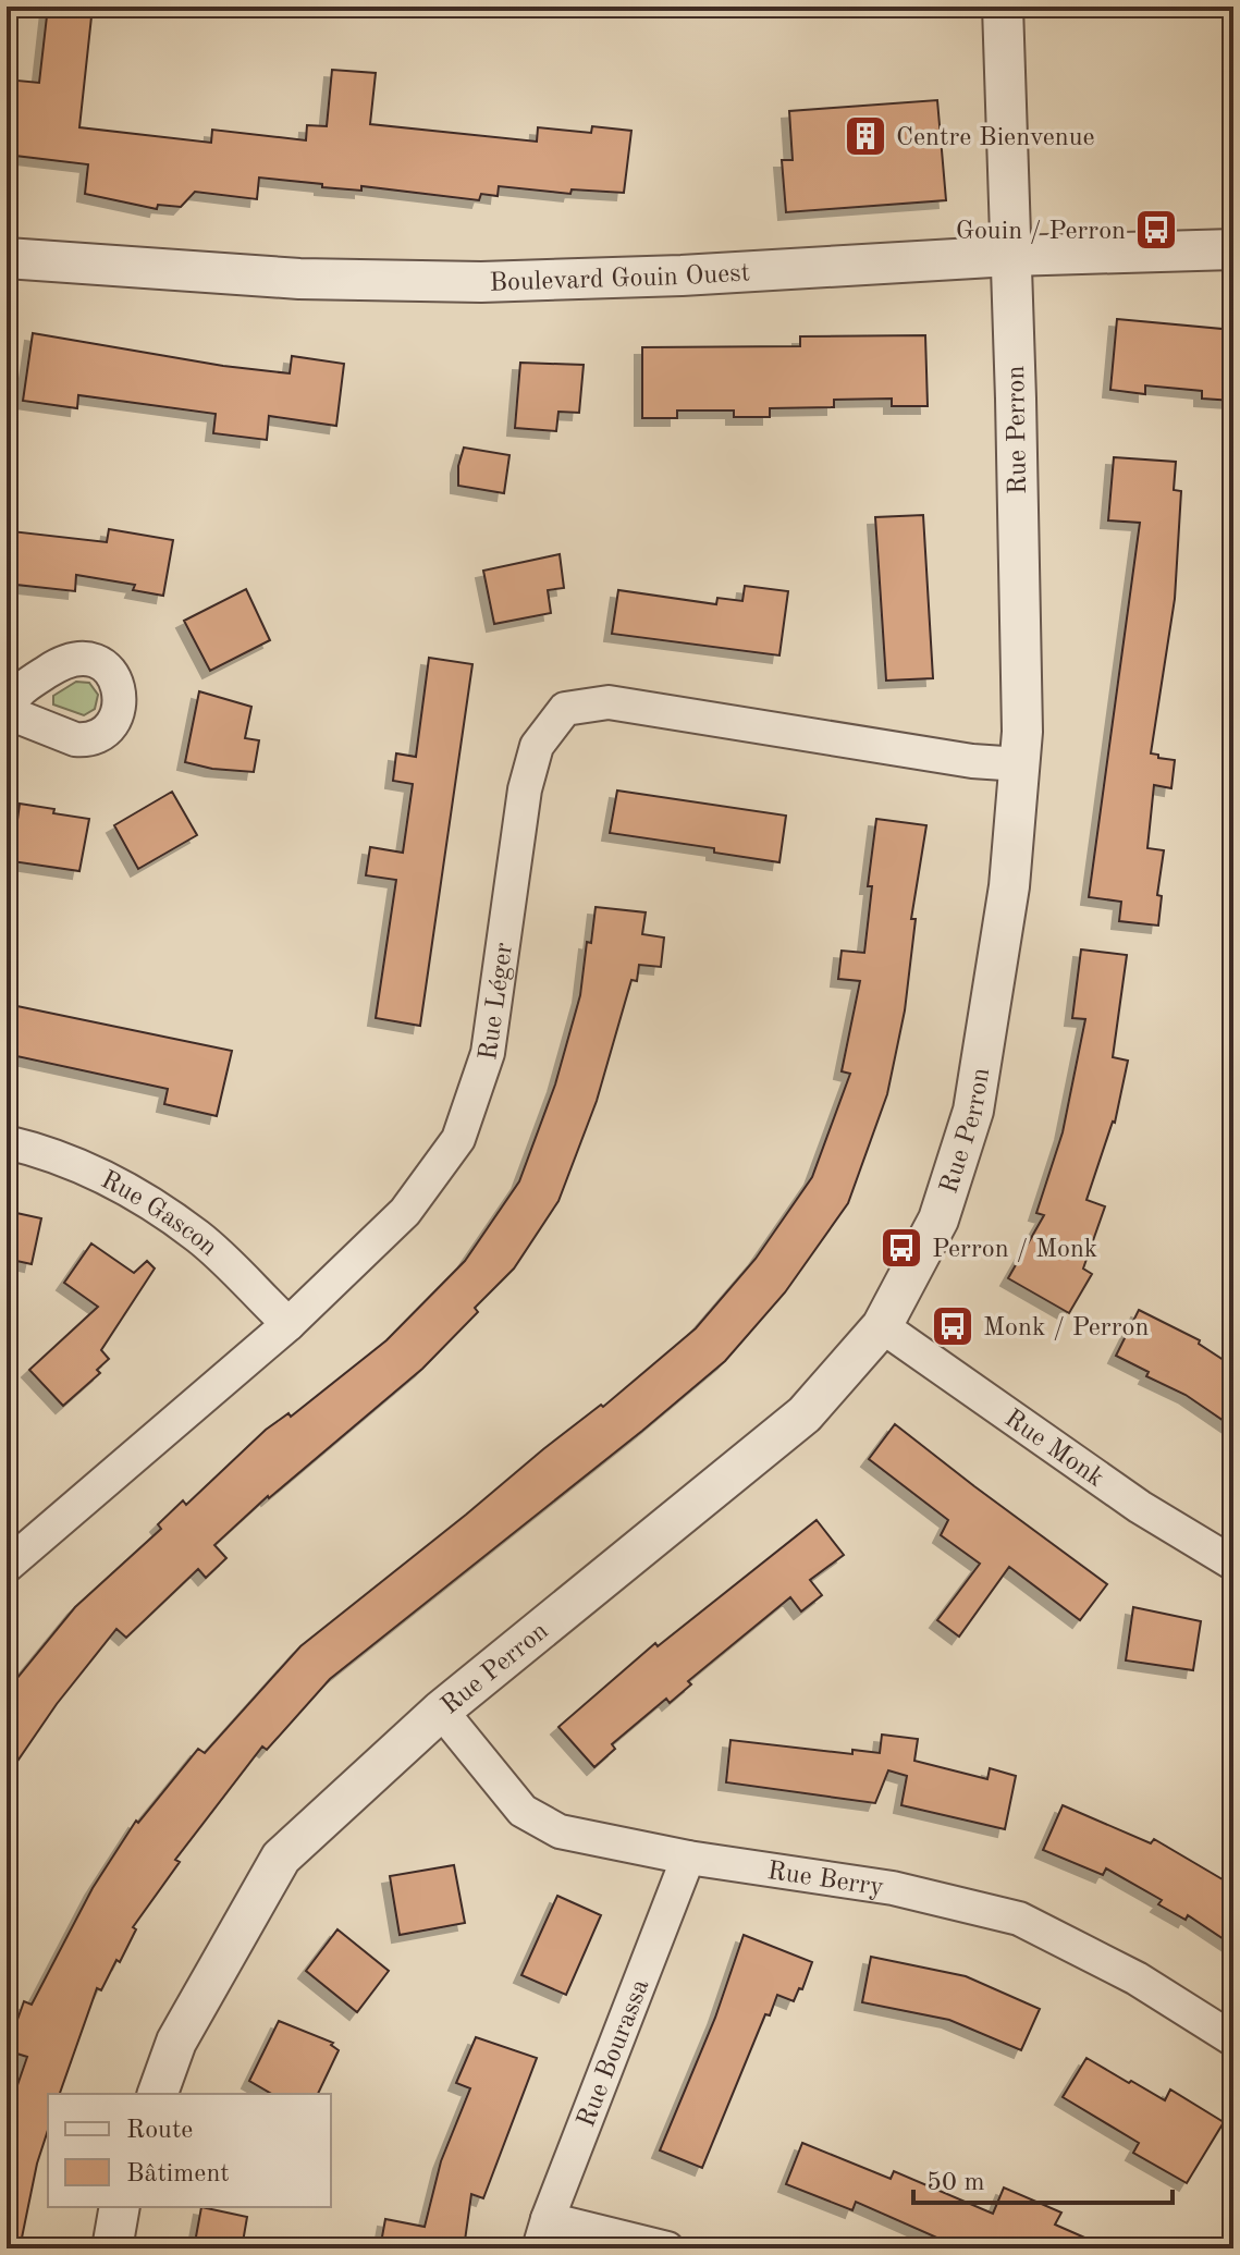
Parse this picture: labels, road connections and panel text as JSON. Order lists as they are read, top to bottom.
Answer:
{
  "streets": {
    "street": [
      "Boulevard Gouin Ouest",
      "Rue Perron",
      "Rue Léger",
      "Rue Gascon",
      "Rue Monk",
      "Rue Berry",
      "Rue Bourassa"
    ]
  },
  "crossings": [
    ["Boulevard Gouin Ouest", "Rue Perron"],
    ["Rue Perron", "Rue Léger"],
    ["Rue Perron", "Rue Monk"],
    ["Rue Perron", "Rue Berry"],
    ["Rue Léger", "Rue Gascon"],
    ["Rue Berry", "Rue Bourassa"]
  ],
  "places": {
    "building": ["Centre Bienvenue"],
    "bus stop": ["Gouin / Perron", "Perron / Monk", "Monk / Perron"]
  },
  "legend": ["Route", "Bâtiment"],
  "scale_bar": "50 m"
}
